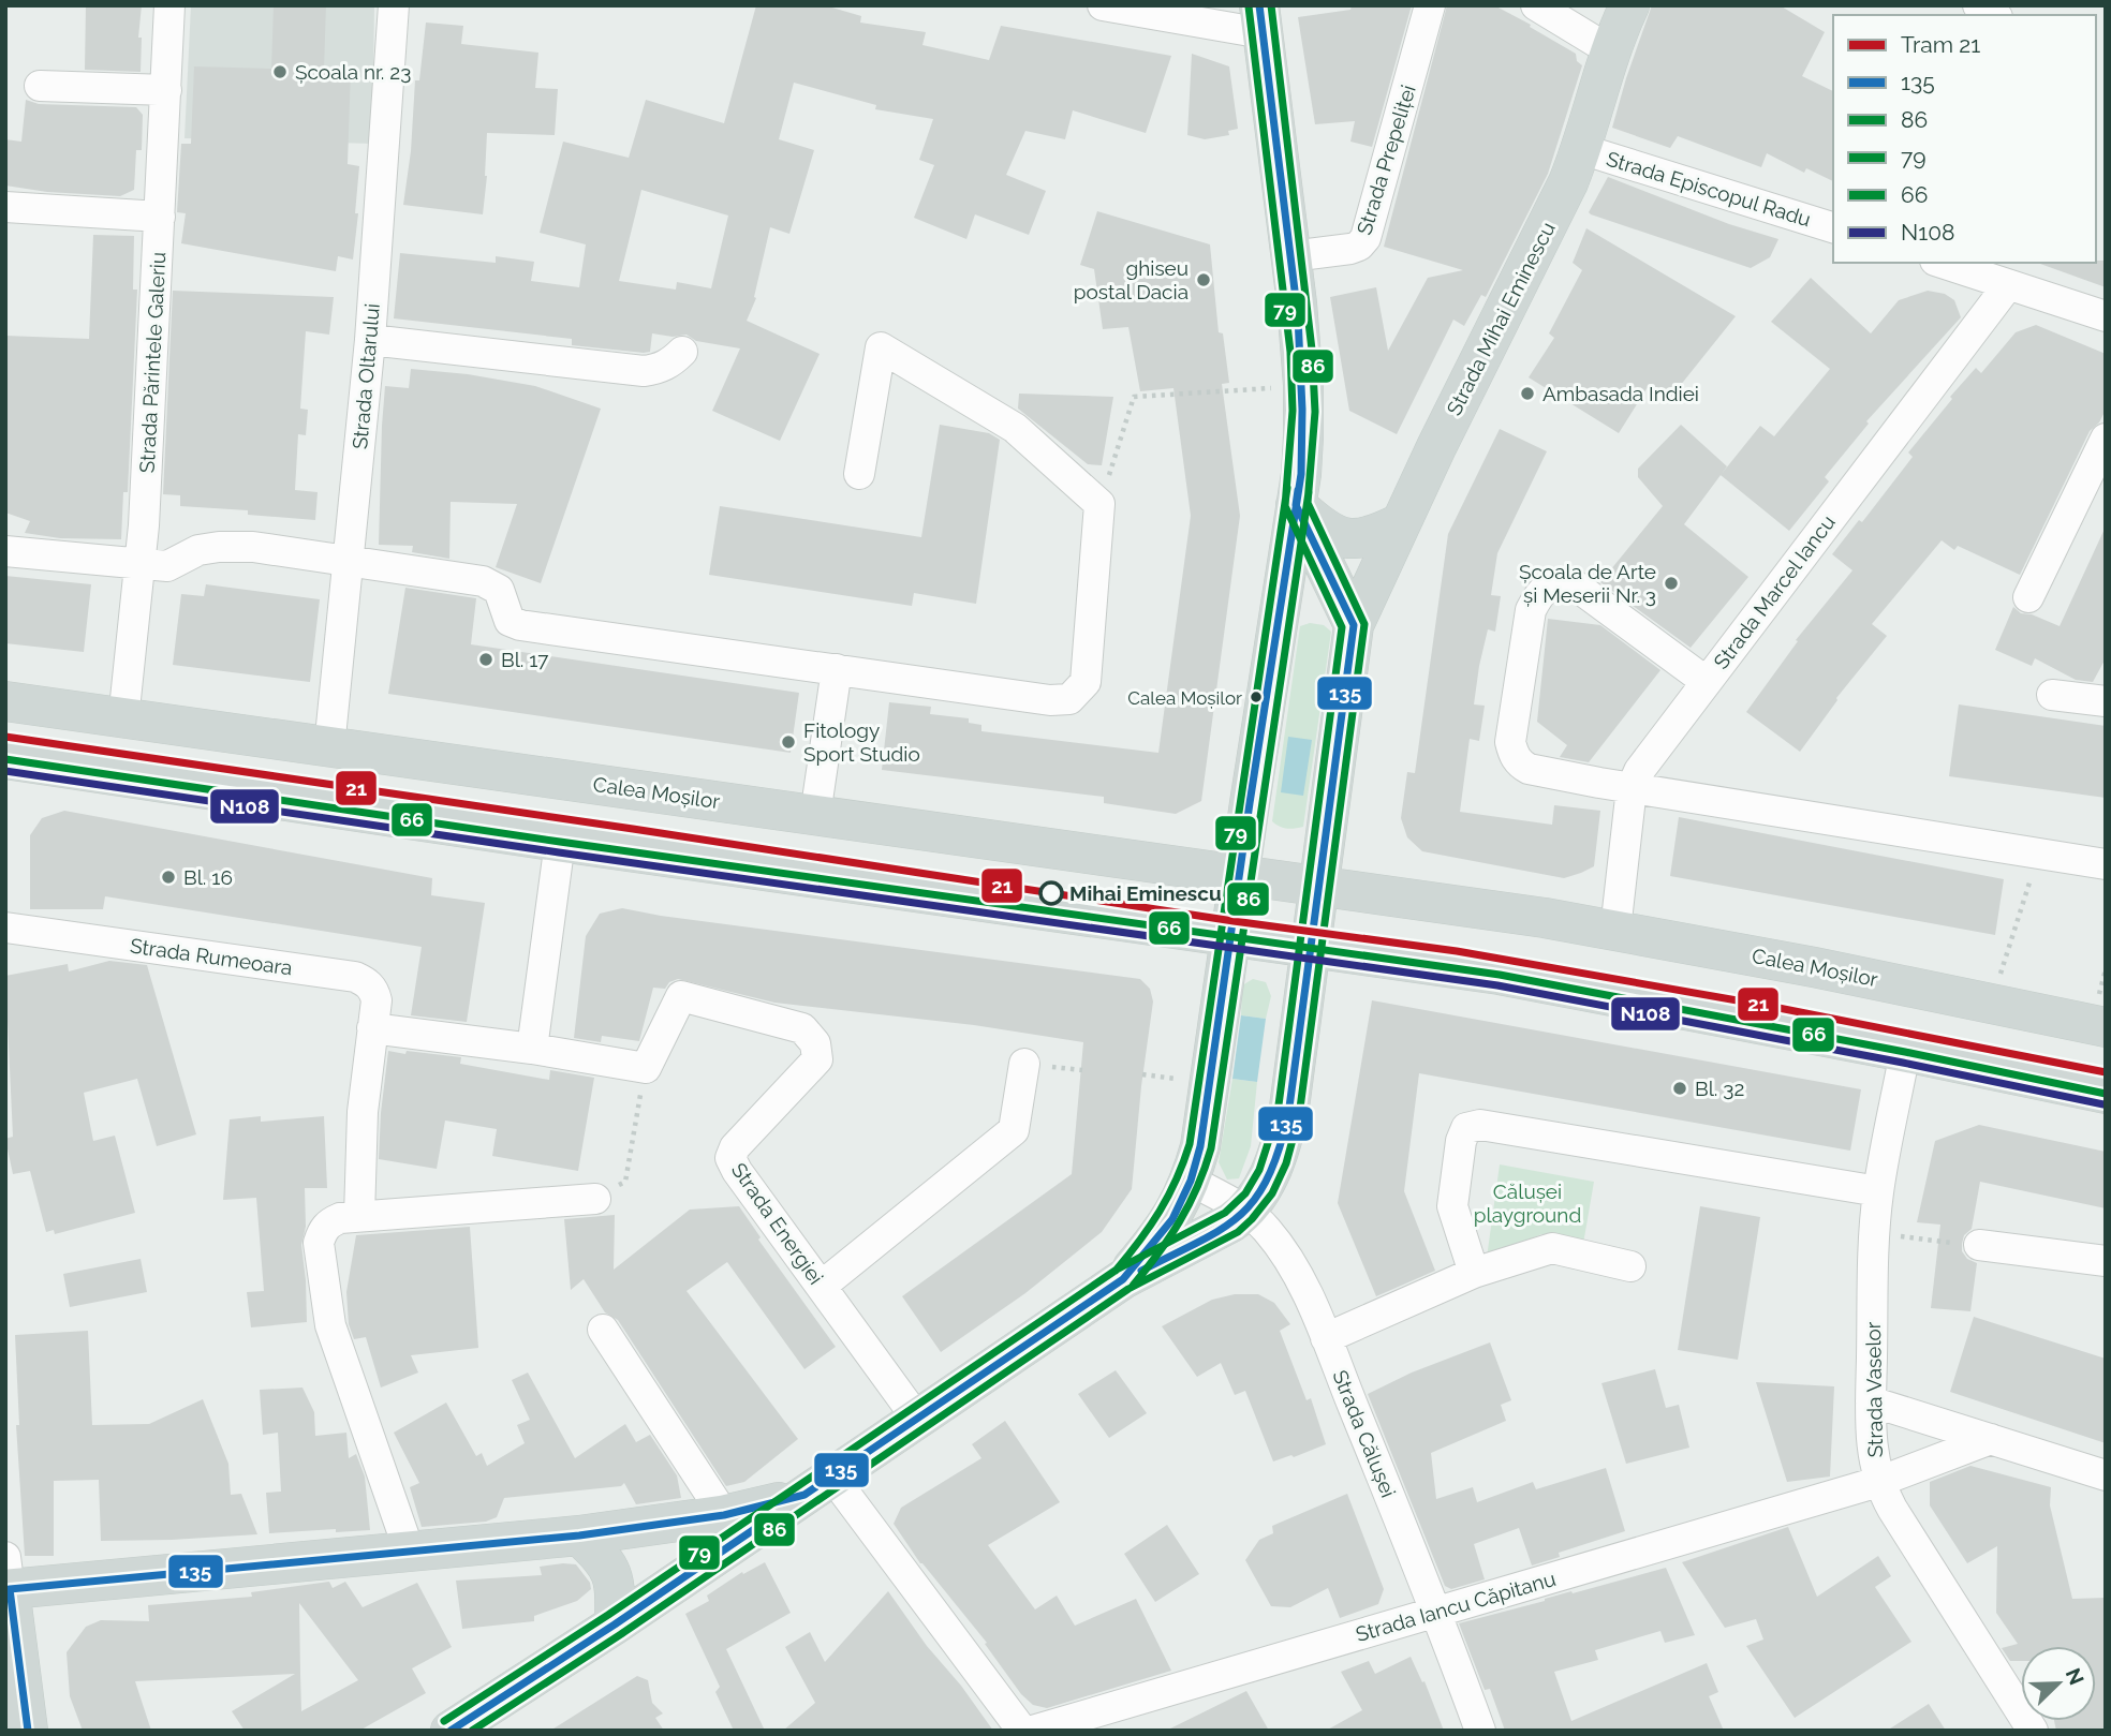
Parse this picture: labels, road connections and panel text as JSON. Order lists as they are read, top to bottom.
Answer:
{
  "streets": {
    "main road": ["Strada Mihai Eminescu", "Calea Moșilor"],
    "street": [
      "Strada Prepeliței",
      "Strada Episcopul Radu",
      "Strada Părintele Galeriu",
      "Strada Oltarului",
      "Strada Marcel Iancu",
      "Strada Rumeoara",
      "Strada Energiei",
      "Strada Vaselor",
      "Strada Călușei",
      "Strada Iancu Căpitanu"
    ]
  },
  "crossings": [
    ["Strada Episcopul Radu", "Strada Mihai Eminescu"],
    ["Strada Mihai Eminescu", "Calea Moșilor"],
    ["Strada Mihai Eminescu", "Strada Călușei"],
    ["Strada Părintele Galeriu", "Calea Moșilor"],
    ["Strada Oltarului", "Calea Moșilor"],
    ["Strada Marcel Iancu", "Calea Moșilor"],
    ["Calea Moșilor", "Strada Vaselor"],
    ["Strada Vaselor", "Strada Iancu Căpitanu"],
    ["Strada Călușei", "Strada Iancu Căpitanu"]
  ],
  "parks": ["Călușei playground"],
  "places": [
    "Școala nr. 23",
    "ghiseu postal Dacia",
    "Ambasada Indiei",
    "Școala de Arte și Meserii Nr. 3",
    "Bl. 17",
    "Calea Moșilor",
    "Fitology Sport Studio",
    "Bl. 16",
    "Mihai Eminescu",
    "Bl. 32"
  ],
  "lines": [
    "transit line 135",
    "transit line 86",
    "transit line 79",
    "tram line 21",
    "transit line 66",
    "transit line N108"
  ],
  "legend": [
    "Tram 21",
    "135",
    "86",
    "79",
    "66",
    "N108"
  ],
  "north": "top right"
}
